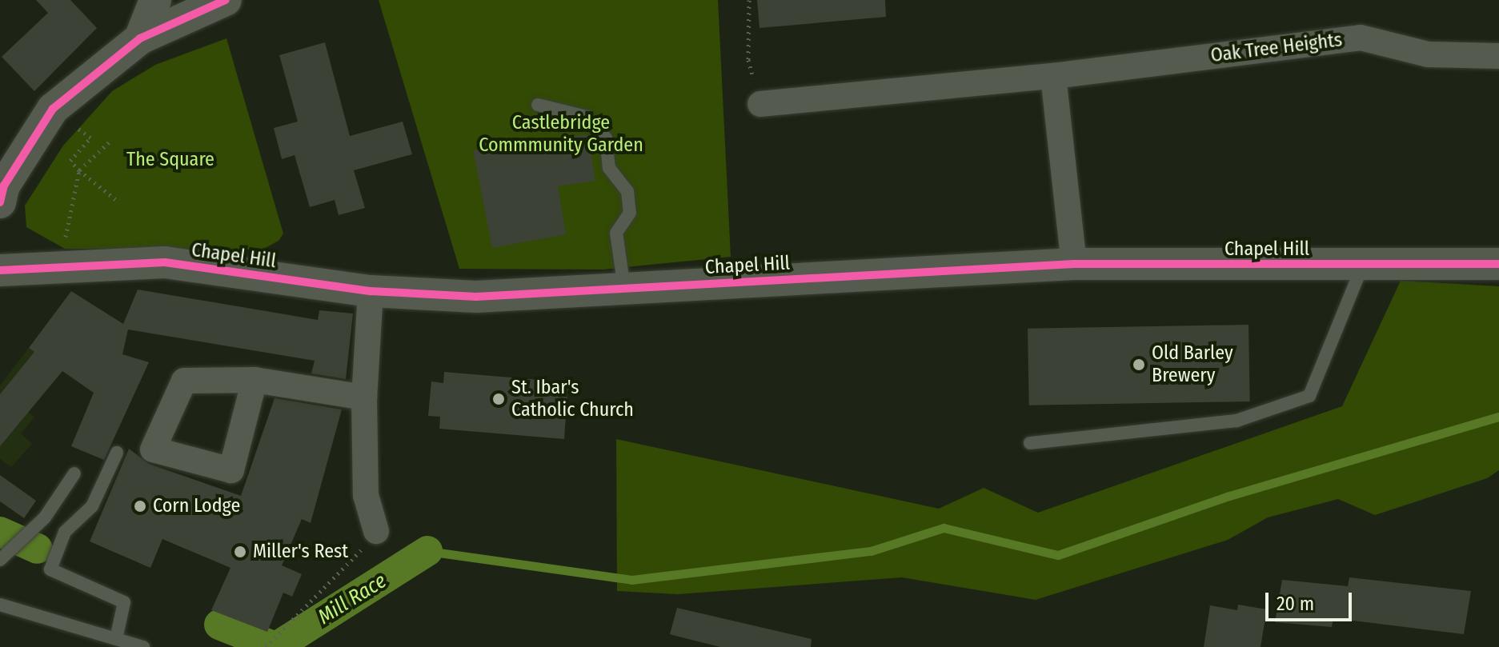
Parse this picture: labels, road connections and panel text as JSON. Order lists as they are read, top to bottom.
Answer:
{
  "streets": {
    "street": ["Oak Tree Heights", "Chapel Hill"]
  },
  "water": ["Mill Race"],
  "parks": ["Castlebridge Commmunity Garden", "The Square"],
  "places": [
    "Old Barley Brewery",
    "St. Ibar's Catholic Church",
    "Corn Lodge",
    "Miller's Rest"
  ],
  "scale_bar": "20 m"
}
